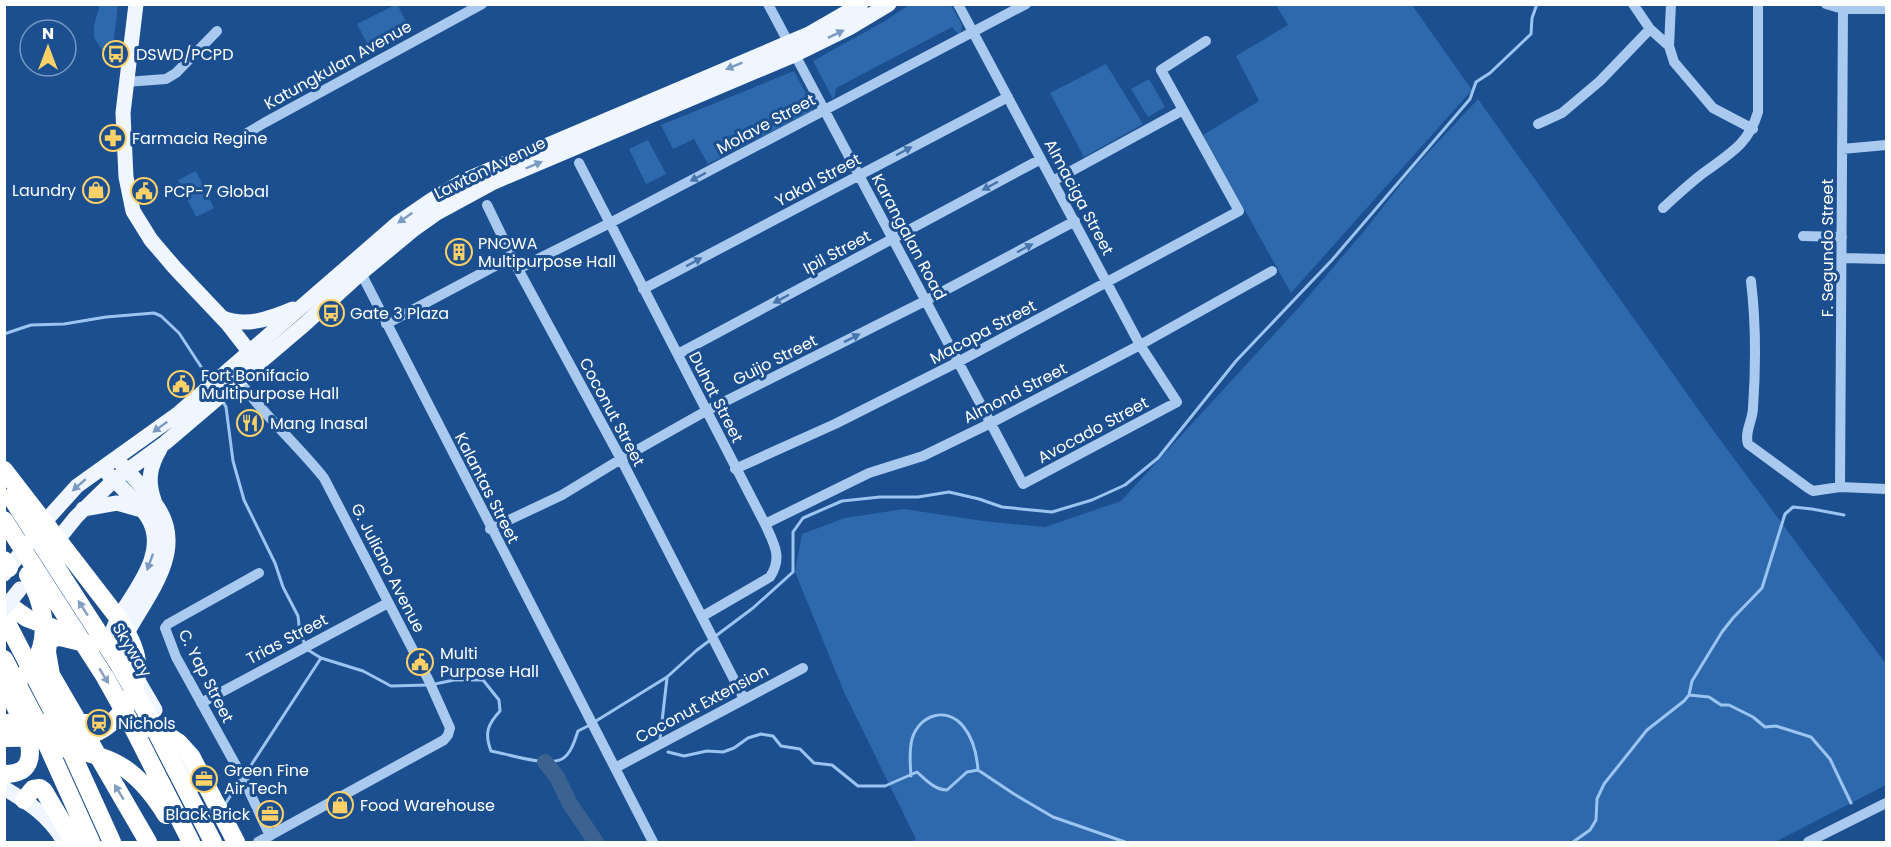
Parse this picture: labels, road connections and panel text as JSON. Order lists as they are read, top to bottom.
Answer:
{
  "streets": {
    "highway": ["Skyway"],
    "main road": ["Lawton Avenue"],
    "street": [
      "Katungkulan Avenue",
      "Molave Street",
      "Yakal Street",
      "Almaciga Street",
      "Karangalan Road",
      "F. Segundo Street",
      "Ipil Street",
      "Macopa Street",
      "Guijo Street",
      "Almond Street",
      "Duhat Street",
      "Coconut Street",
      "Avocado Street",
      "Kalantas Street",
      "G. Juliano Avenue",
      "Trias Street",
      "C. Yap Street",
      "Coconut Extension"
    ]
  },
  "crossings": [
    ["Molave Street", "Almaciga Street"],
    ["Molave Street", "Karangalan Road"],
    ["Molave Street", "Duhat Street"],
    ["Molave Street", "Coconut Street"],
    ["Lawton Avenue", "Karangalan Road"],
    ["Lawton Avenue", "Kalantas Street"],
    ["Lawton Avenue", "G. Juliano Avenue"],
    ["Yakal Street", "Almaciga Street"],
    ["Yakal Street", "Karangalan Road"],
    ["Yakal Street", "Duhat Street"],
    ["Almaciga Street", "Ipil Street"],
    ["Almaciga Street", "Macopa Street"],
    ["Almaciga Street", "Guijo Street"],
    ["Almaciga Street", "Almond Street"],
    ["Almaciga Street", "Avocado Street"],
    ["Karangalan Road", "Ipil Street"],
    ["Karangalan Road", "Macopa Street"],
    ["Karangalan Road", "Guijo Street"],
    ["Karangalan Road", "Almond Street"],
    ["Karangalan Road", "Avocado Street"],
    ["Ipil Street", "Duhat Street"],
    ["Macopa Street", "Duhat Street"],
    ["Guijo Street", "Duhat Street"],
    ["Guijo Street", "Coconut Street"],
    ["Guijo Street", "Kalantas Street"],
    ["Almond Street", "Duhat Street"],
    ["Duhat Street", "Coconut Street"],
    ["Coconut Street", "Coconut Extension"],
    ["Kalantas Street", "Coconut Extension"],
    ["G. Juliano Avenue", "Trias Street"],
    ["G. Juliano Avenue", "C. Yap Street"],
    ["Trias Street", "C. Yap Street"]
  ],
  "one_way": [
    "Molave Street",
    "Yakal Street",
    "Ipil Street",
    "Guijo Street"
  ],
  "places": {
    "bus stop": ["DSWD/PCPD", "Gate 3 Plaza"],
    "pharmacy": ["Farmacia Regine"],
    "shop": ["Laundry", "Food Warehouse"],
    "public building": ["PCP-7 Global", "Fort Bonifacio Multipurpose Hall", "Multi Purpose Hall"],
    "building": ["PNOWA Multipurpose Hall"],
    "restaurant": ["Mang Inasal"],
    "station": ["Nichols"],
    "office": ["Green Fine Air Tech", "Black Brick"]
  },
  "north": "top"
}
